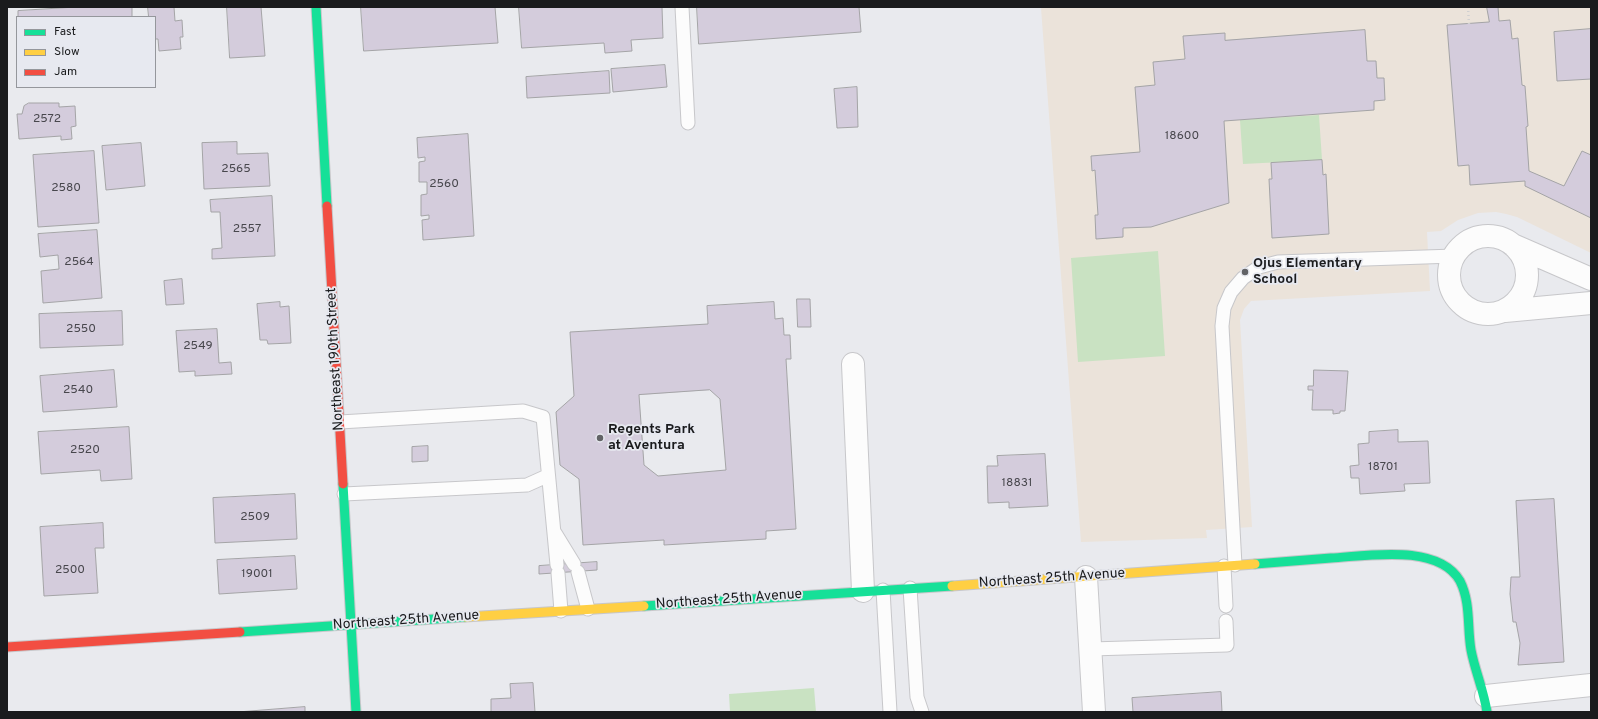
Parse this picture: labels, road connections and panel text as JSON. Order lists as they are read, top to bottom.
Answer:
{
  "streets": {
    "street": ["Northeast 190th Street", "Northeast 25th Avenue"]
  },
  "crossings": [
    ["Northeast 190th Street", "Northeast 25th Avenue"]
  ],
  "places": ["Ojus Elementary School", "Regents Park at Aventura"],
  "house_numbers": [
    "2572",
    "18600",
    "2565",
    "2560",
    "2580",
    "2557",
    "2564",
    "2550",
    "2549",
    "2540",
    "2520",
    "18701",
    "18831",
    "2509",
    "2500",
    "19001"
  ],
  "legend": ["Fast", "Slow", "Jam"]
}
